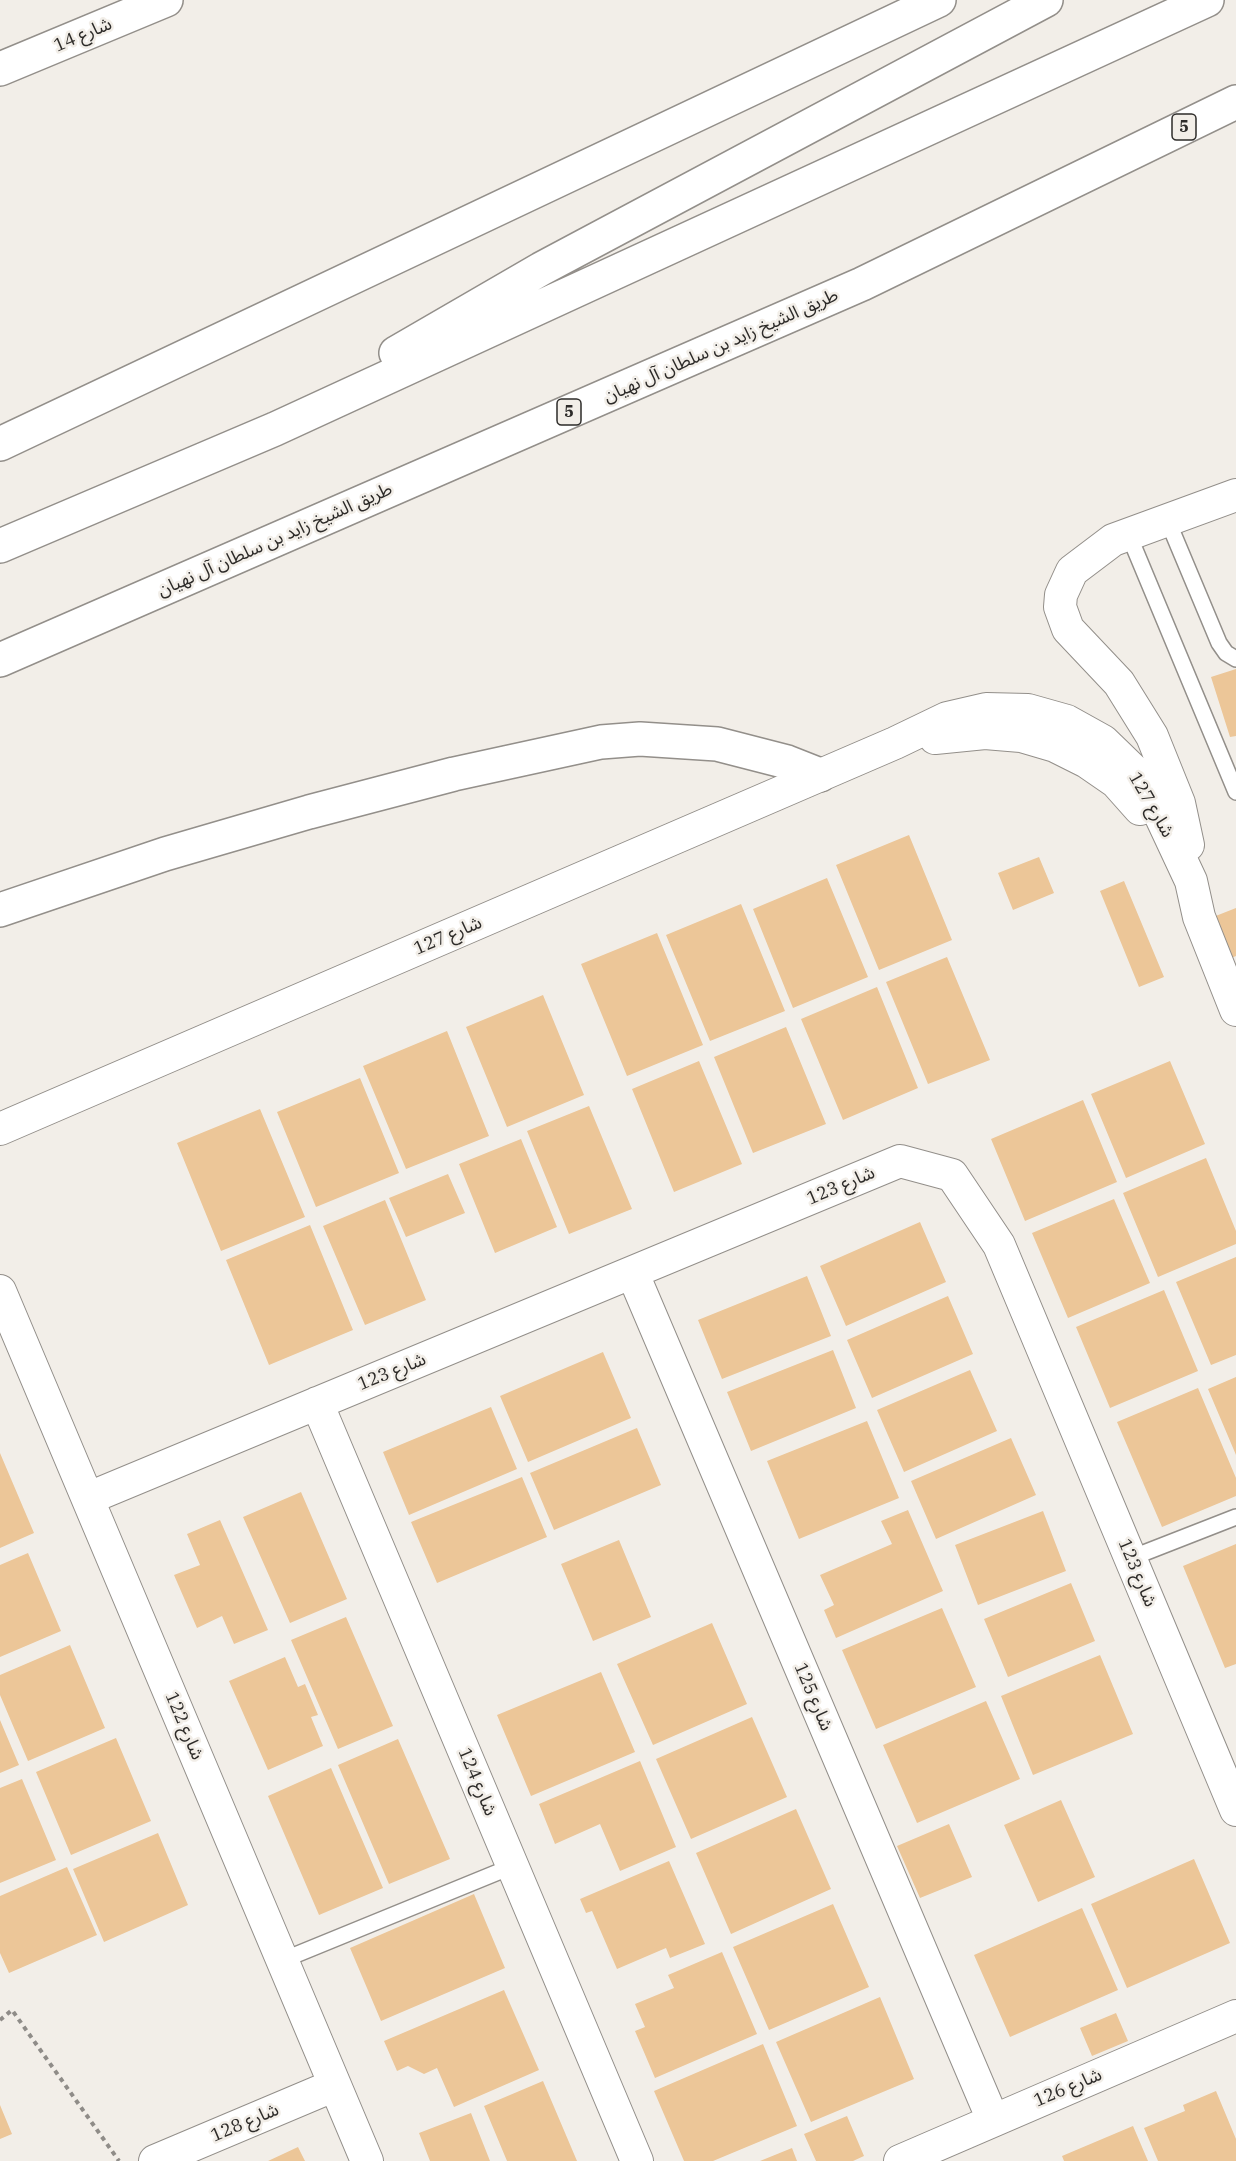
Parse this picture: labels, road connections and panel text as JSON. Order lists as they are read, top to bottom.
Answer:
{
  "streets": {
    "main road": ["شارع 14", "5", "طريق الشيخ زايد بن سلطان آل نهيان"],
    "street": [
      "شارع 127",
      "شارع 123",
      "شارع 125",
      "شارع 122",
      "شارع 124",
      "شارع 126",
      "شارع 128"
    ]
  },
  "crossings": [
    ["شارع 123", "شارع 125"],
    ["شارع 123", "شارع 122"],
    ["شارع 123", "شارع 124"],
    ["شارع 125", "شارع 126"],
    ["شارع 122", "شارع 128"]
  ]
}
